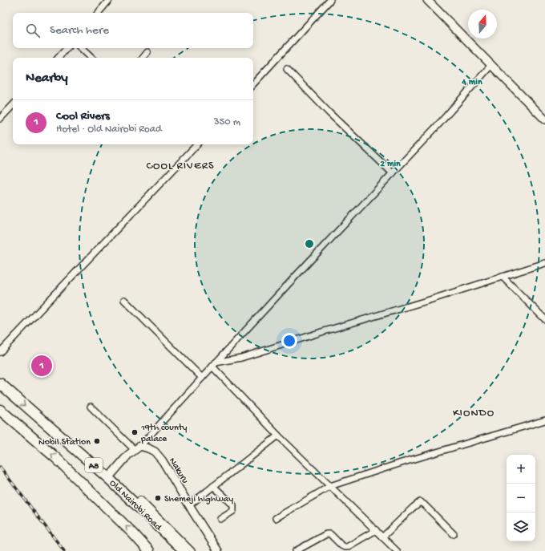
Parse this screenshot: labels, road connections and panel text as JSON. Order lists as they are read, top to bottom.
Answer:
{
  "streets": {
    "highway": ["A8", "Old Nairobi Road"],
    "main road": ["Nakuru"]
  },
  "districts": ["COOL RIVERS", "KIONDO"],
  "places": ["19th county palace", "Nobil Station", "Shemeji highway"],
  "north": "top",
  "page": {
    "search": "Search here",
    "heading": "Nearby",
    "list": [
      {
        "mark": "1",
        "name": "Cool Rivers",
        "note": "Hotel · Old Nairobi Road",
        "value": "350 m"
      }
    ],
    "pins": "1",
    "map_buttons": ["+", "−"]
  },
  "rings": ["4 min", "2 min"]
}
